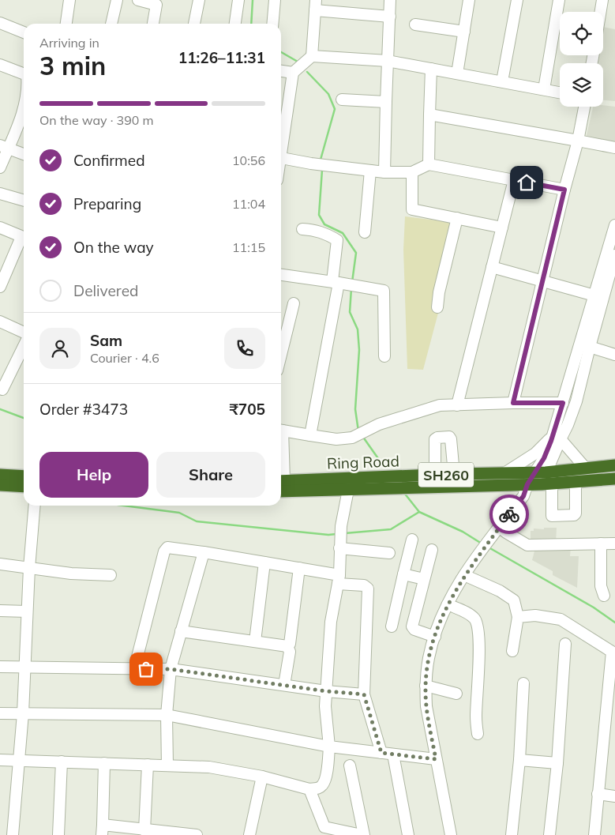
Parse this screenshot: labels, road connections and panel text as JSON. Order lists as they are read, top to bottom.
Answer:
{
  "streets": {
    "highway": ["Ring Road", "SH260"]
  },
  "page": {
    "heading": ["3 min", "Arriving in", "11:26–11:31"],
    "panel": [
      "Sam",
      "Courier · 4.6",
      "Order #3473",
      "₹705"
    ],
    "bar": "On the way · 390 m",
    "list": [
      ["Confirmed", "10:56"],
      ["Preparing", "11:04"],
      ["On the way", "11:15"],
      "Delivered"
    ],
    "buttons": ["Help", "Share"]
  }
}
